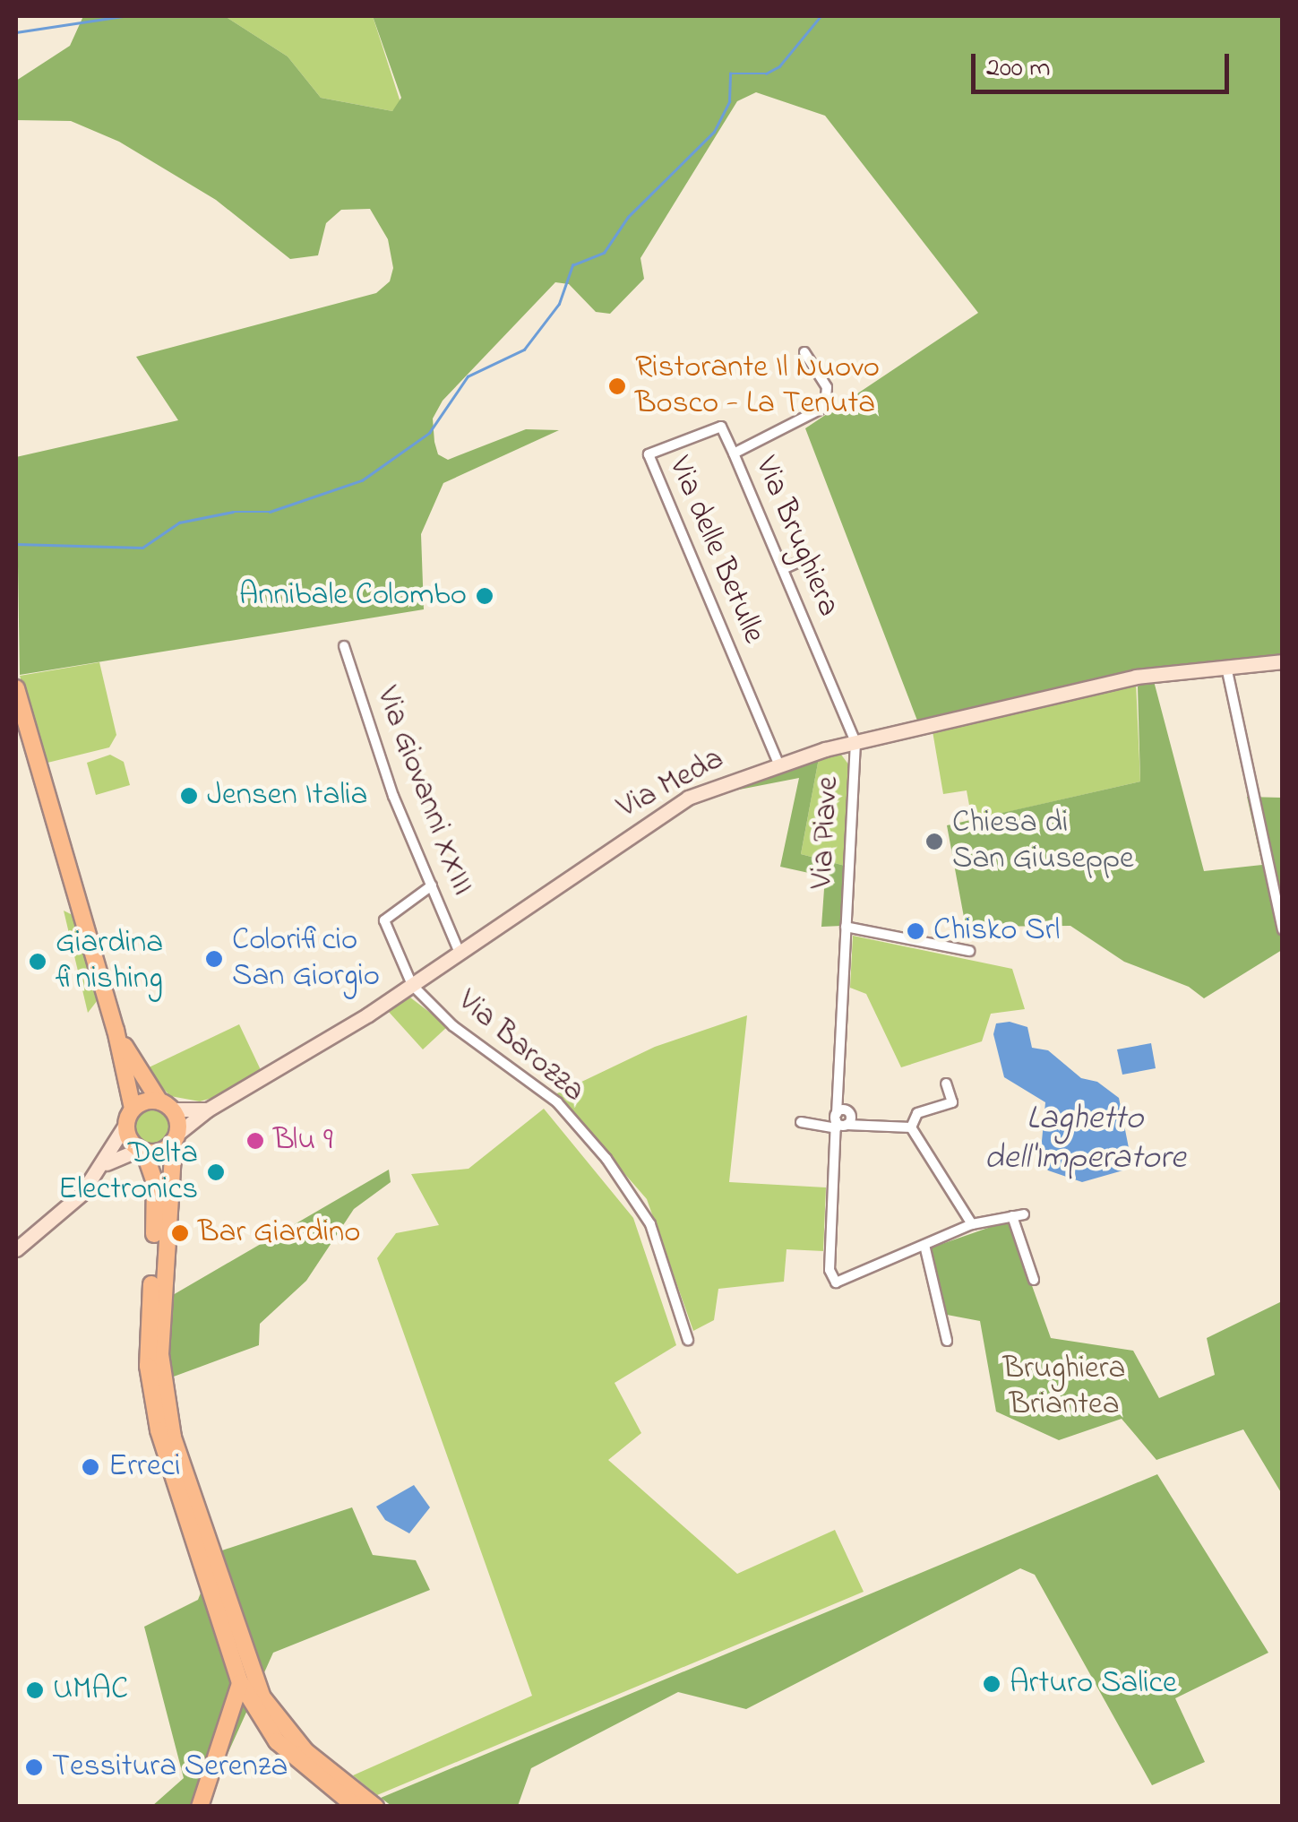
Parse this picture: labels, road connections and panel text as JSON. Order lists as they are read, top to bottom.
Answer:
{
  "streets": {
    "street": [
      "Via Brughiera",
      "Via delle Betulle",
      "Via Meda",
      "Via Giovanni XXIII",
      "Via Piave",
      "Via Barozza"
    ]
  },
  "crossings": [
    ["Via Brughiera", "Via delle Betulle"],
    ["Via Brughiera", "Via Meda"],
    ["Via Brughiera", "Via Piave"],
    ["Via delle Betulle", "Via Meda"],
    ["Via Meda", "Via Giovanni XXIII"],
    ["Via Meda", "Via Piave"],
    ["Via Meda", "Via Barozza"]
  ],
  "water": ["Laghetto dell'Imperatore"],
  "parks": ["Brughiera Briantea"],
  "places": [
    "Ristorante Il Nuovo Bosco - La Tenuta",
    "Annibale Colombo",
    "Jensen Italia",
    "Chiesa di San Giuseppe",
    "Chisko Srl",
    "Colorificio San Giorgio",
    "Giardina finishing",
    "Blu 9",
    "Delta Electronics",
    "Bar Giardino",
    "Erreci",
    "Arturo Salice",
    "UMAC",
    "Tessitura Serenza"
  ],
  "scale_bar": "200 m"
}
